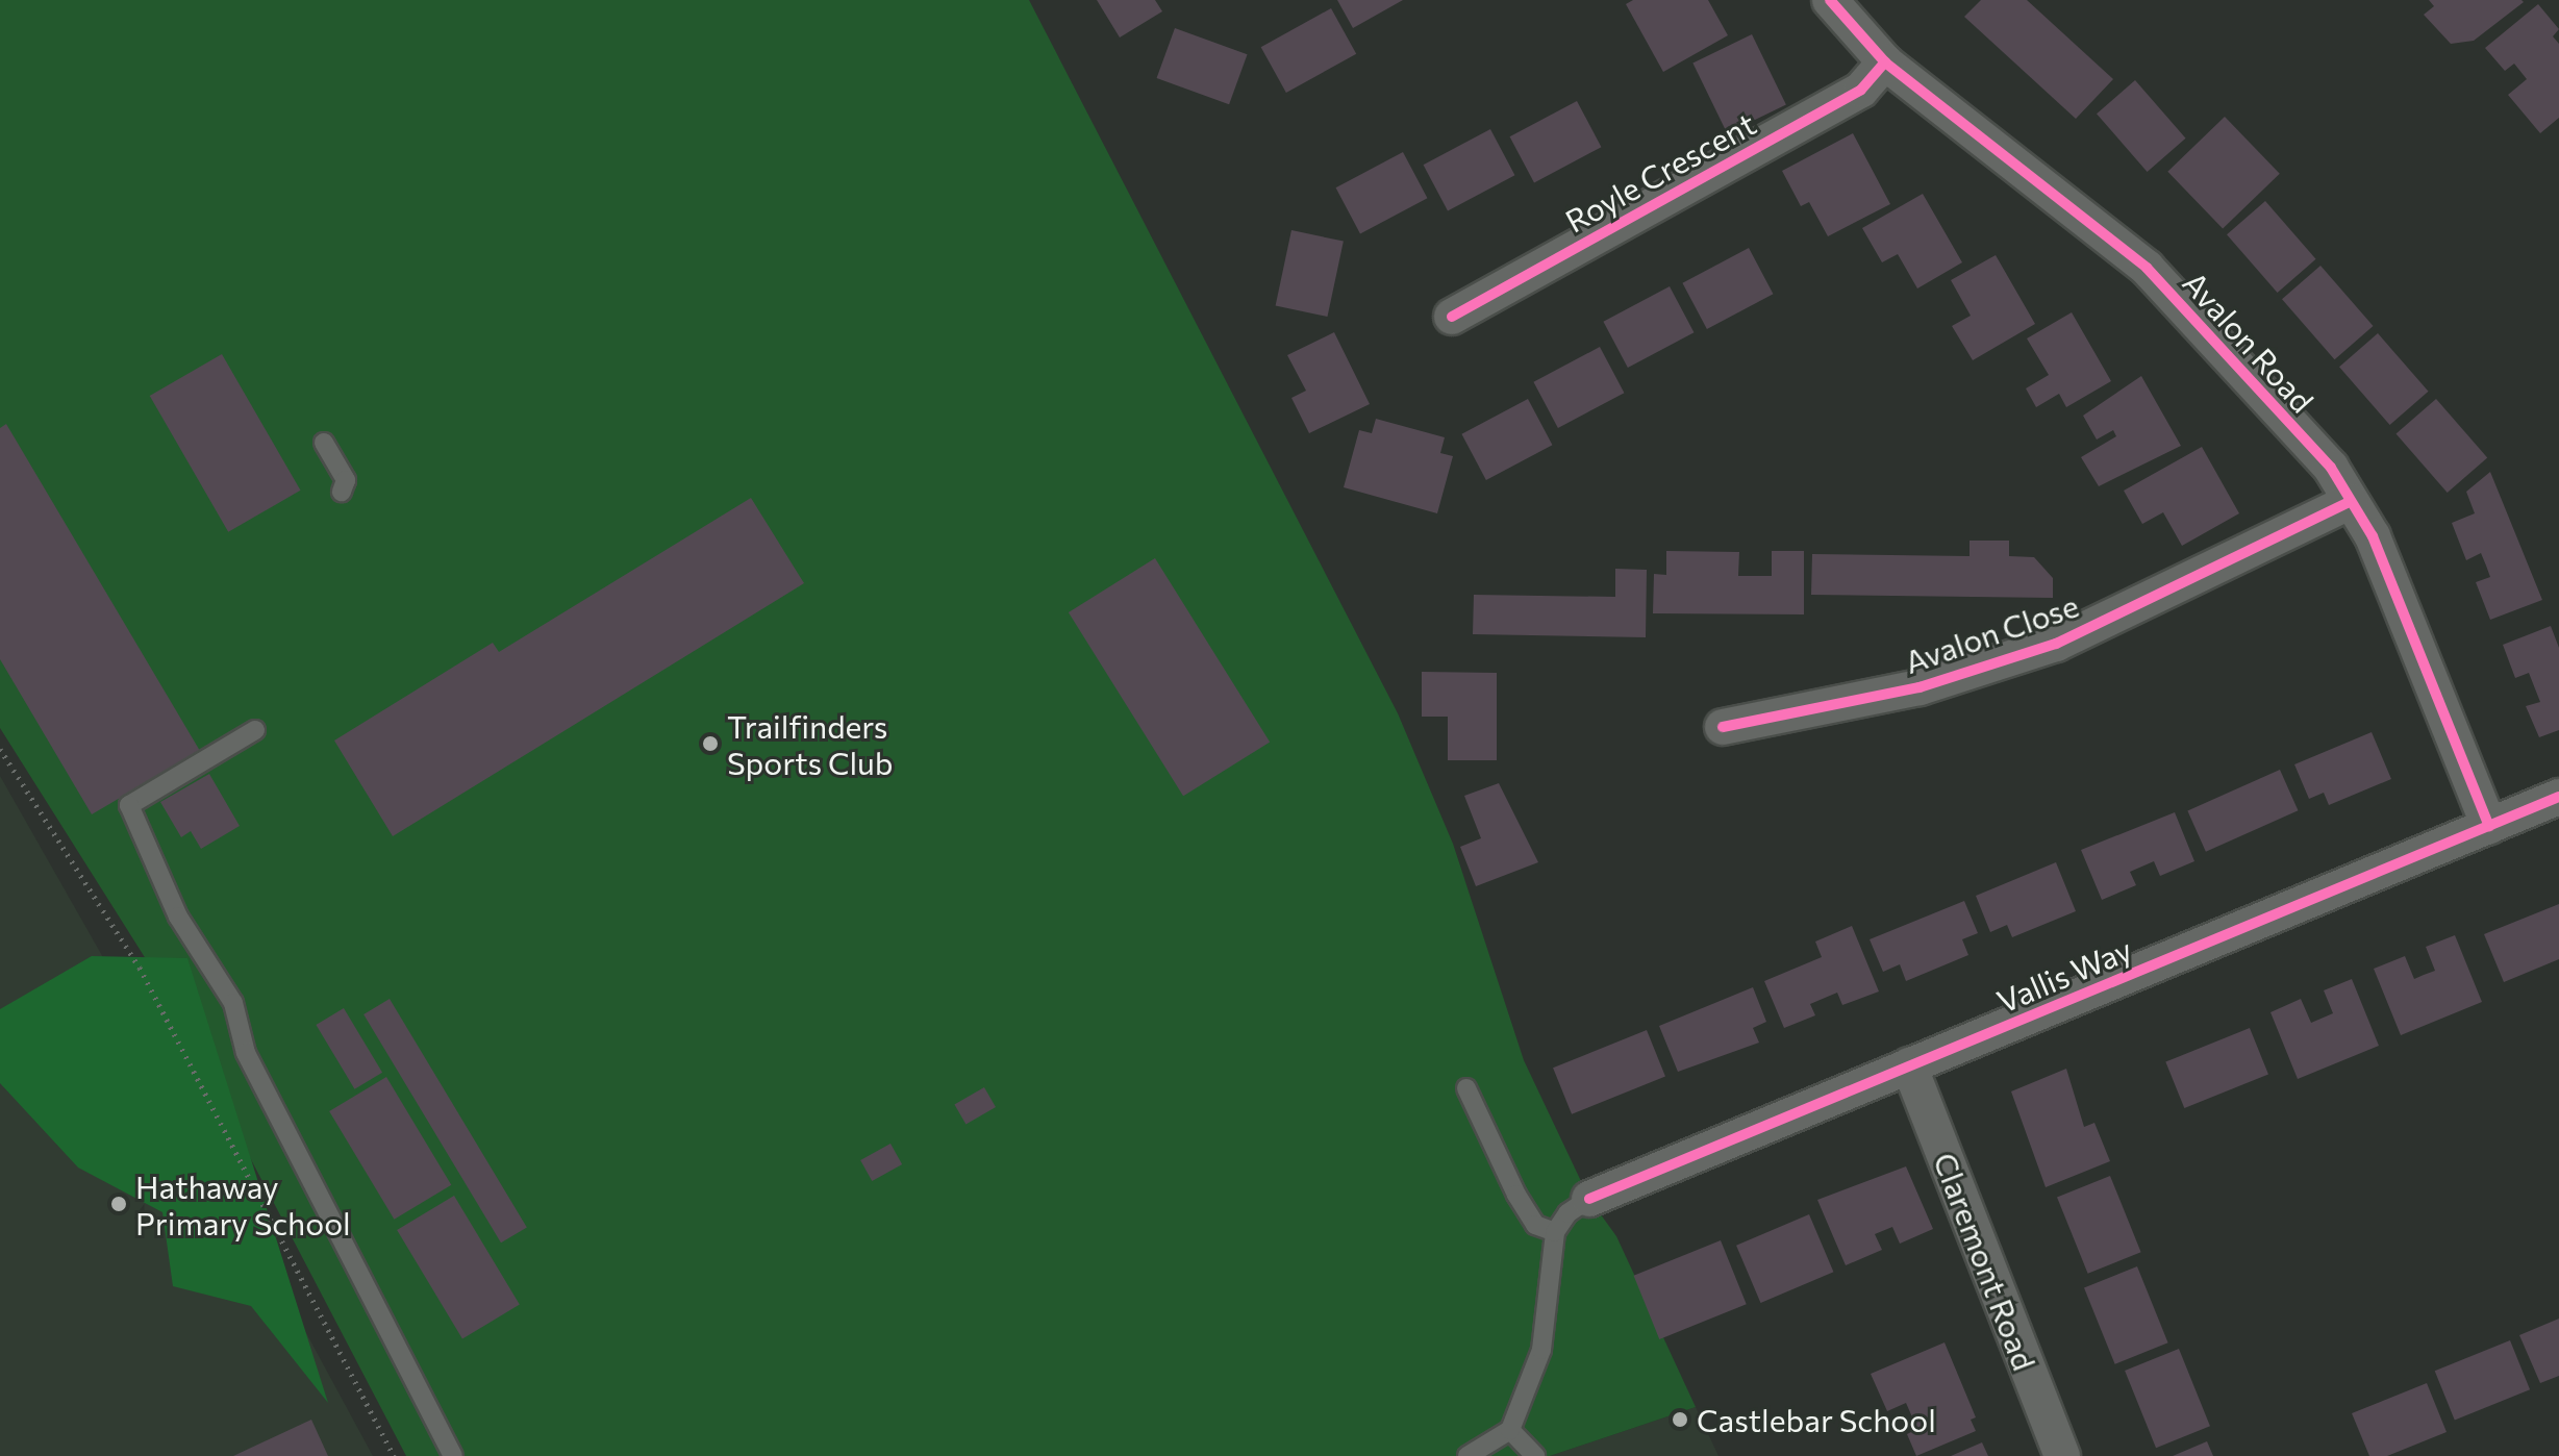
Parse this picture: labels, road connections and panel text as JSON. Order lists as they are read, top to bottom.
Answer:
{
  "streets": {
    "street": [
      "Royle Crescent",
      "Avalon Road",
      "Avalon Close",
      "Vallis Way",
      "Claremont Road"
    ]
  },
  "crossings": [
    ["Royle Crescent", "Avalon Road"],
    ["Avalon Road", "Avalon Close"],
    ["Avalon Road", "Vallis Way"],
    ["Vallis Way", "Claremont Road"]
  ],
  "places": ["Trailfinders Sports Club", "Hathaway Primary School", "Castlebar School"]
}
